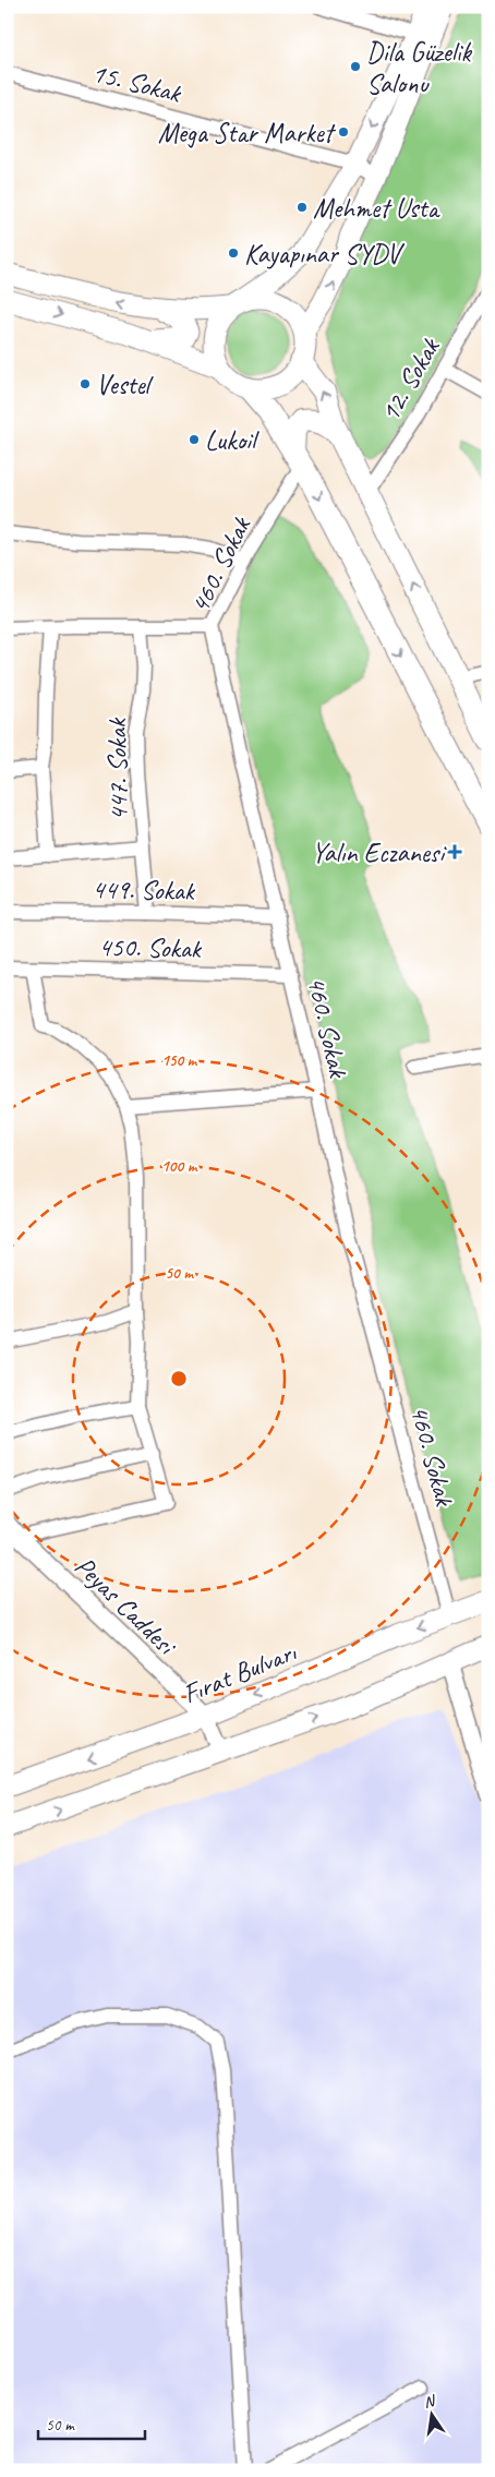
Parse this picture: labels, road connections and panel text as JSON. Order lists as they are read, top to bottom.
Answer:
{
  "streets": {
    "main road": ["Fırat Bulvarı"],
    "street": [
      "15. Sokak",
      "12. Sokak",
      "460. Sokak",
      "447. Sokak",
      "449. Sokak",
      "450. Sokak",
      "Peyas Caddesi"
    ]
  },
  "crossings": [
    ["460. Sokak", "449. Sokak"],
    ["460. Sokak", "450. Sokak"],
    ["460. Sokak", "Fırat Bulvarı"],
    ["447. Sokak", "449. Sokak"],
    ["Peyas Caddesi", "Fırat Bulvarı"]
  ],
  "places": {
    "other": [
      "Dila Güzelik Salonu",
      "Mega Star Market",
      "Mehmet Usta",
      "Kayapınar SYDV",
      "Vestel",
      "Lukoil"
    ],
    "health": ["Yalın Eczanesi"]
  },
  "scale_bar": "50 m",
  "north": "top",
  "rings": ["150 m", "100 m", "50 m"]
}
